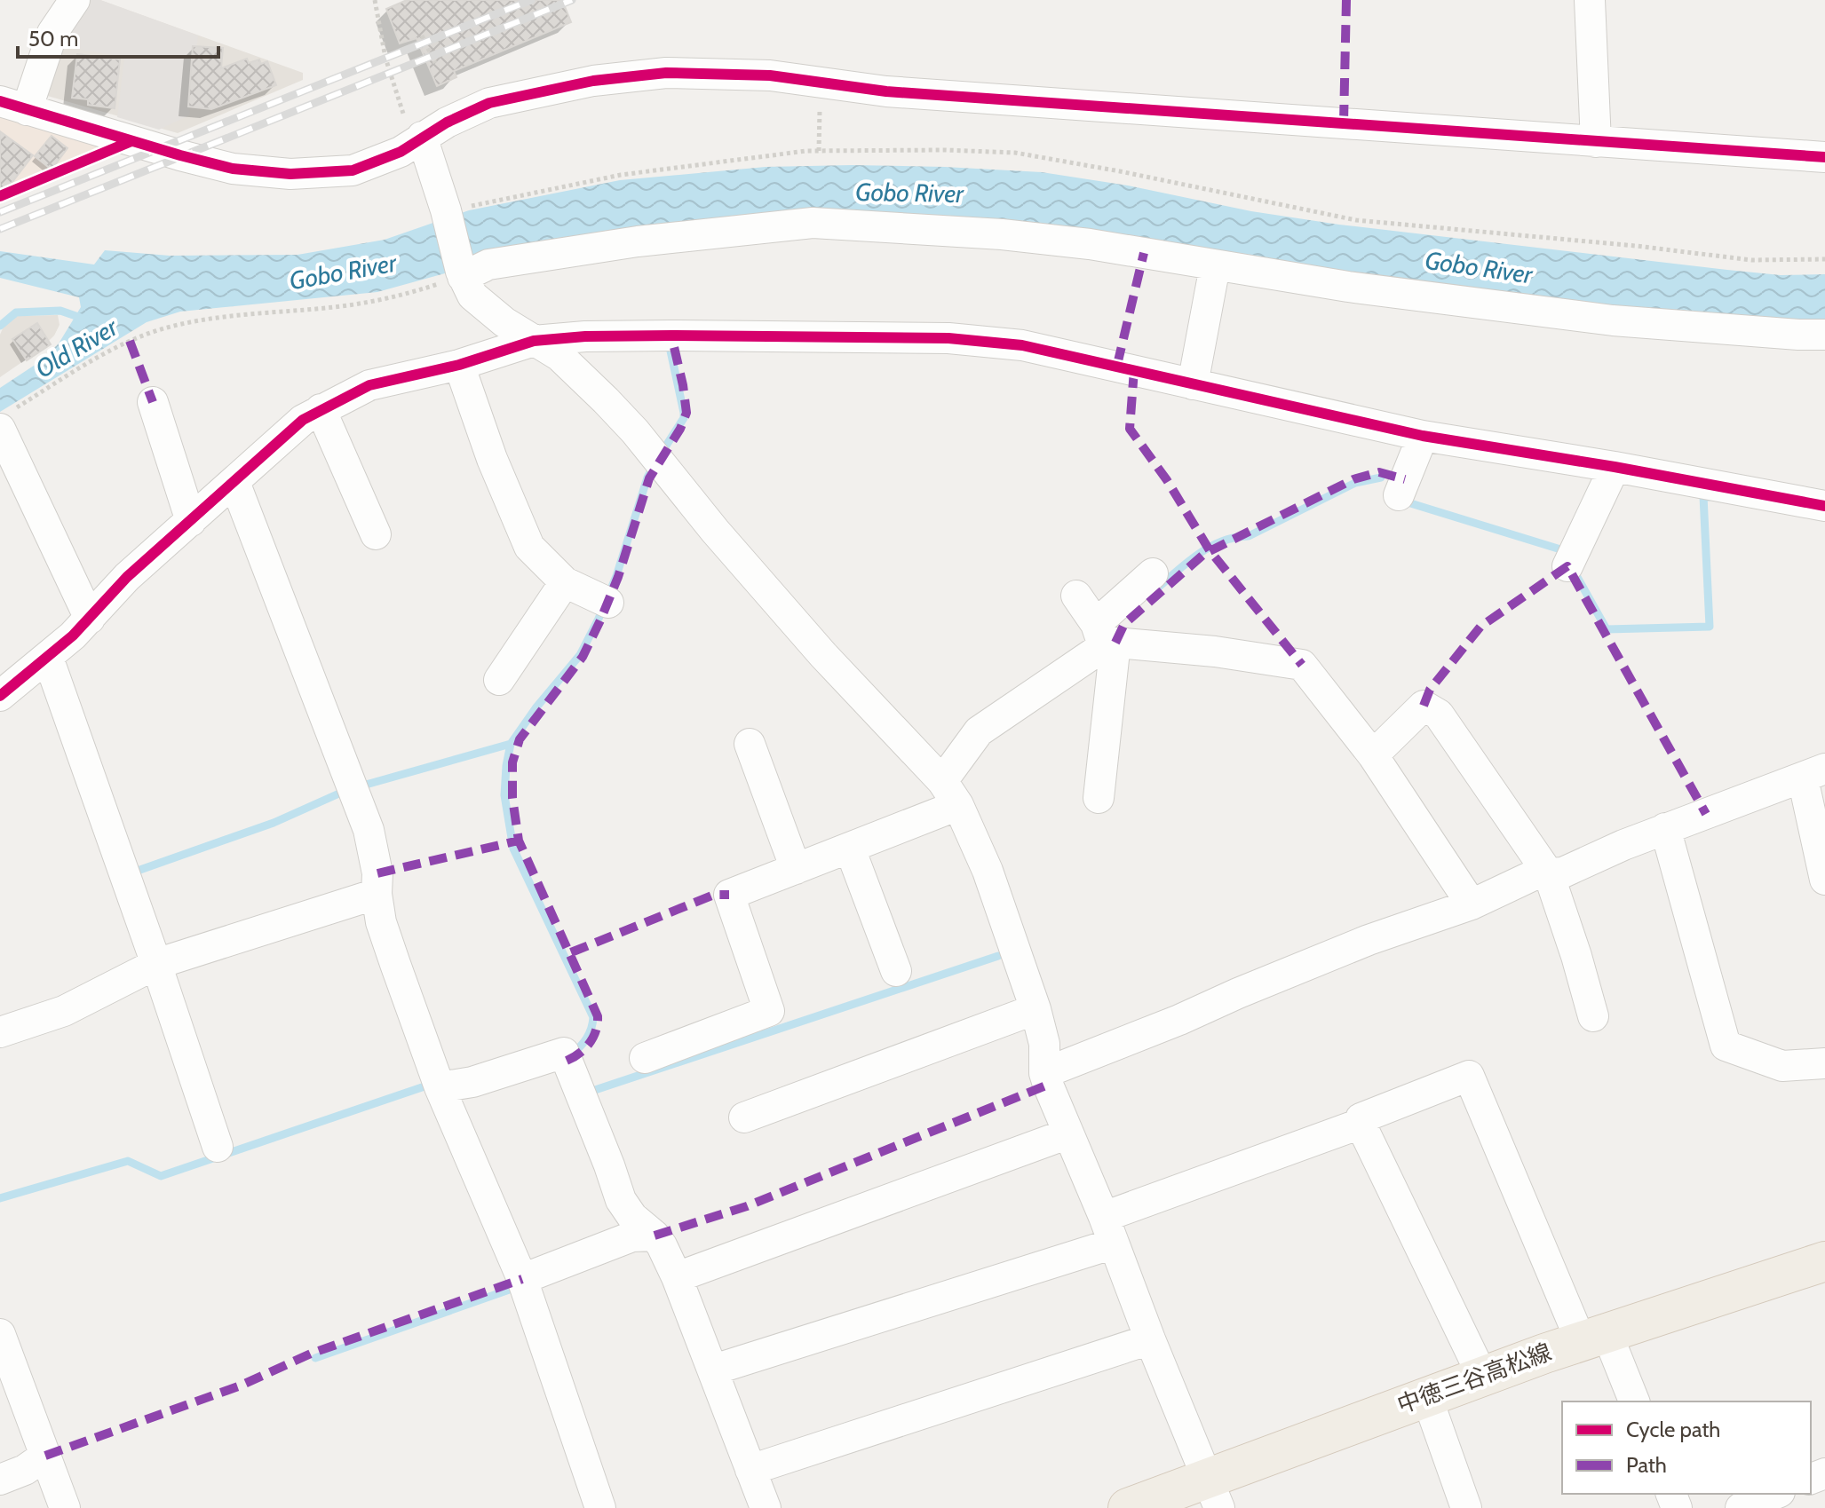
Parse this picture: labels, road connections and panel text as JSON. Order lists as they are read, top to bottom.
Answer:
{
  "streets": {
    "main road": ["中徳三谷高松線"]
  },
  "water": ["Gobo River", "Old River"],
  "legend": ["Cycle path", "Path"],
  "scale_bar": "50 m"
}
